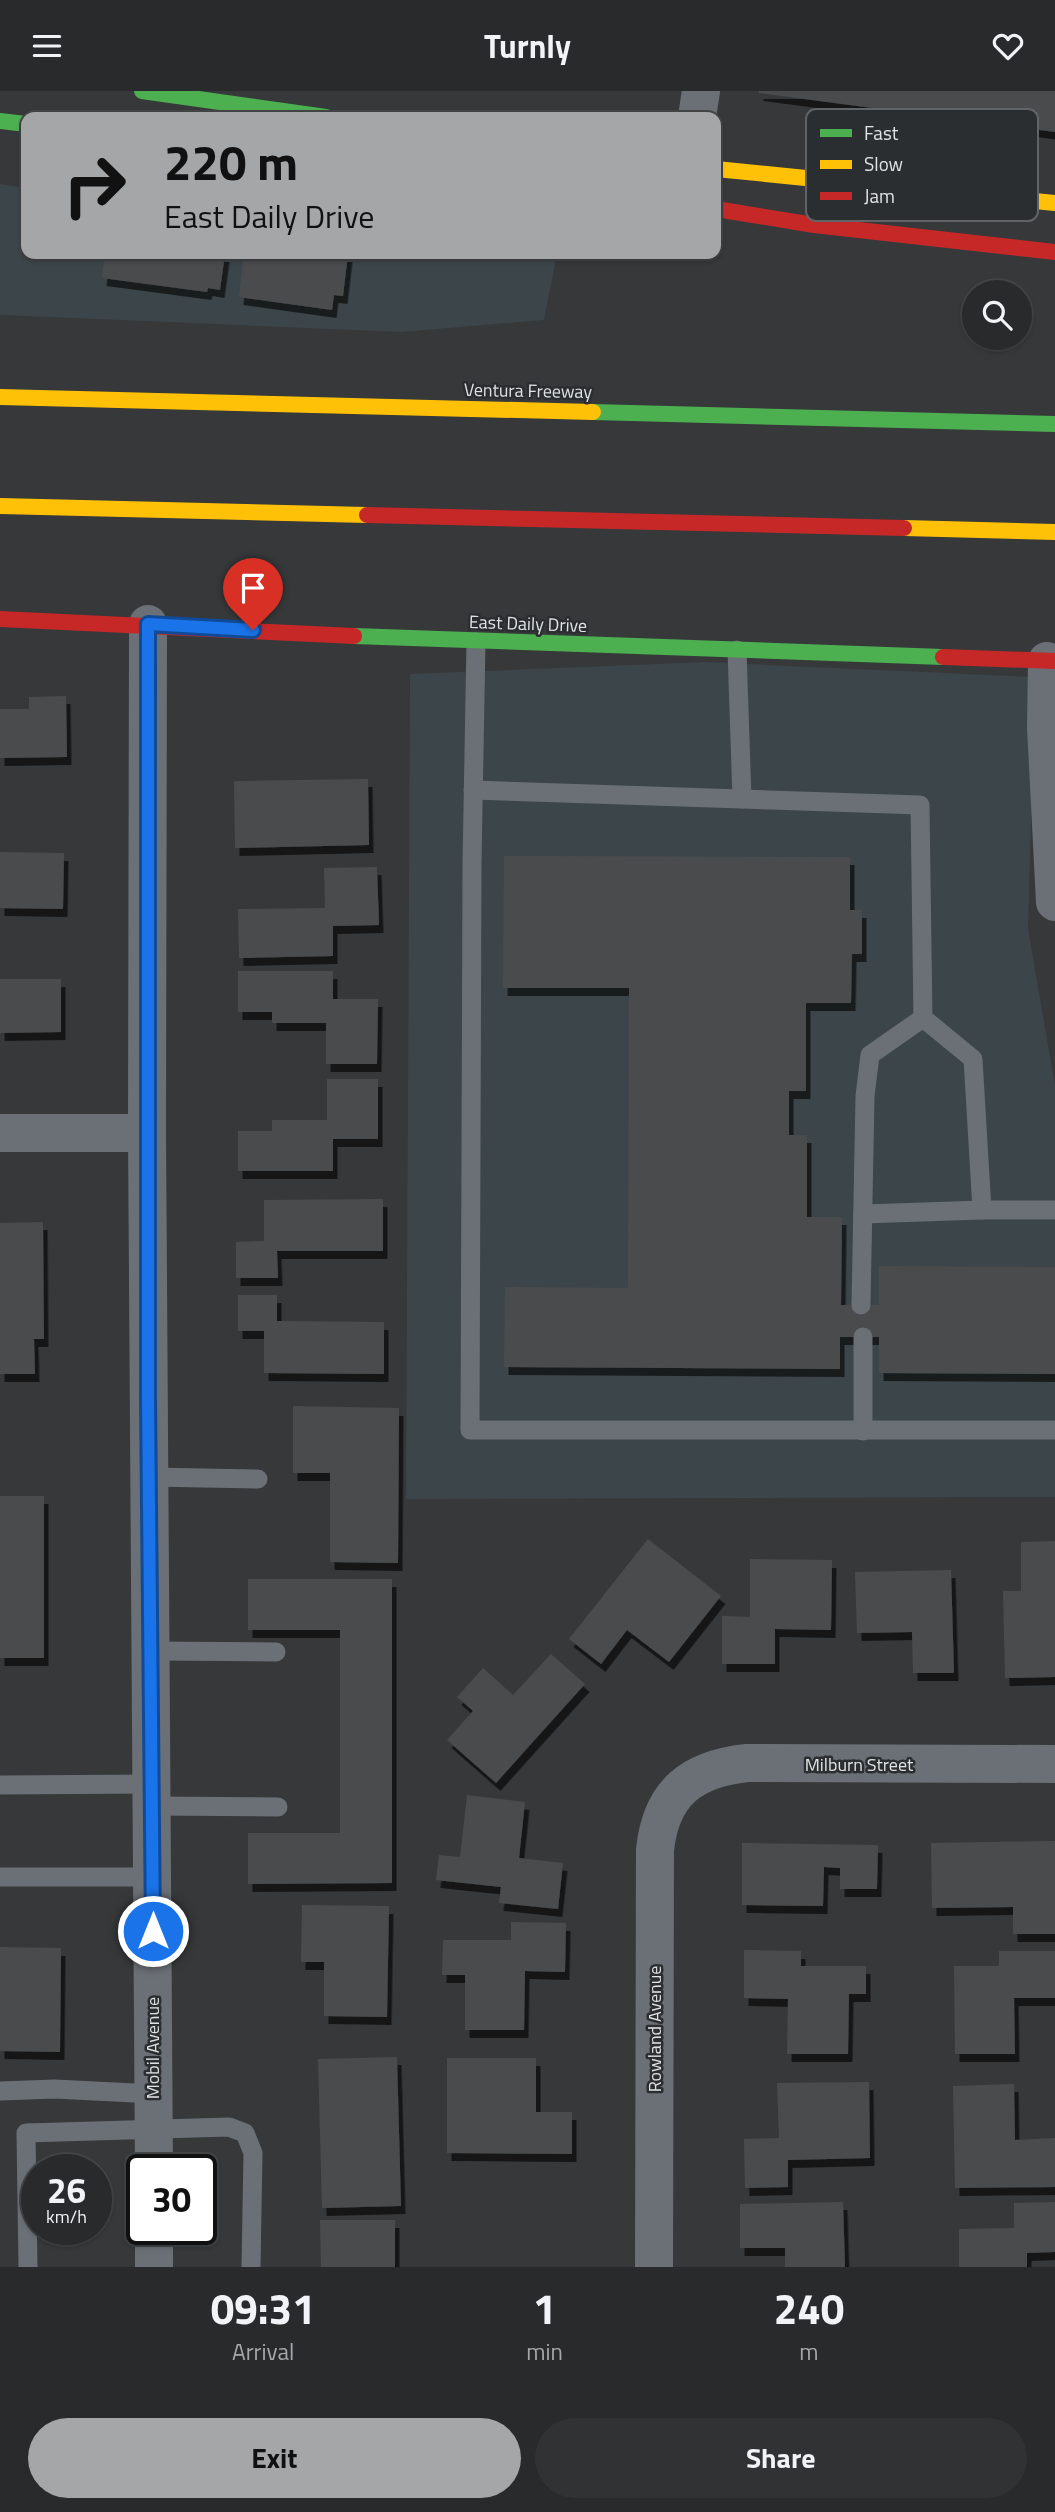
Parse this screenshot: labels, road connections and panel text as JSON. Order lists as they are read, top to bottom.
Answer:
{
  "streets": {
    "main road": ["Ventura Freeway", "East Daily Drive"],
    "street": ["Milburn Street", "Rowland Avenue", "Mobil Avenue"]
  },
  "crossings": [
    ["East Daily Drive", "Mobil Avenue"],
    ["Milburn Street", "Rowland Avenue"]
  ],
  "legend": ["Fast", "Slow", "Jam"],
  "page": {
    "header": "Turnly",
    "turn": ["220 m", "East Daily Drive"],
    "speed": "26 km/h",
    "limit": "30",
    "eta": [
      "09:31",
      "Arrival",
      "1",
      "min",
      "240",
      "m"
    ],
    "buttons": ["Exit", "Share"]
  }
}
